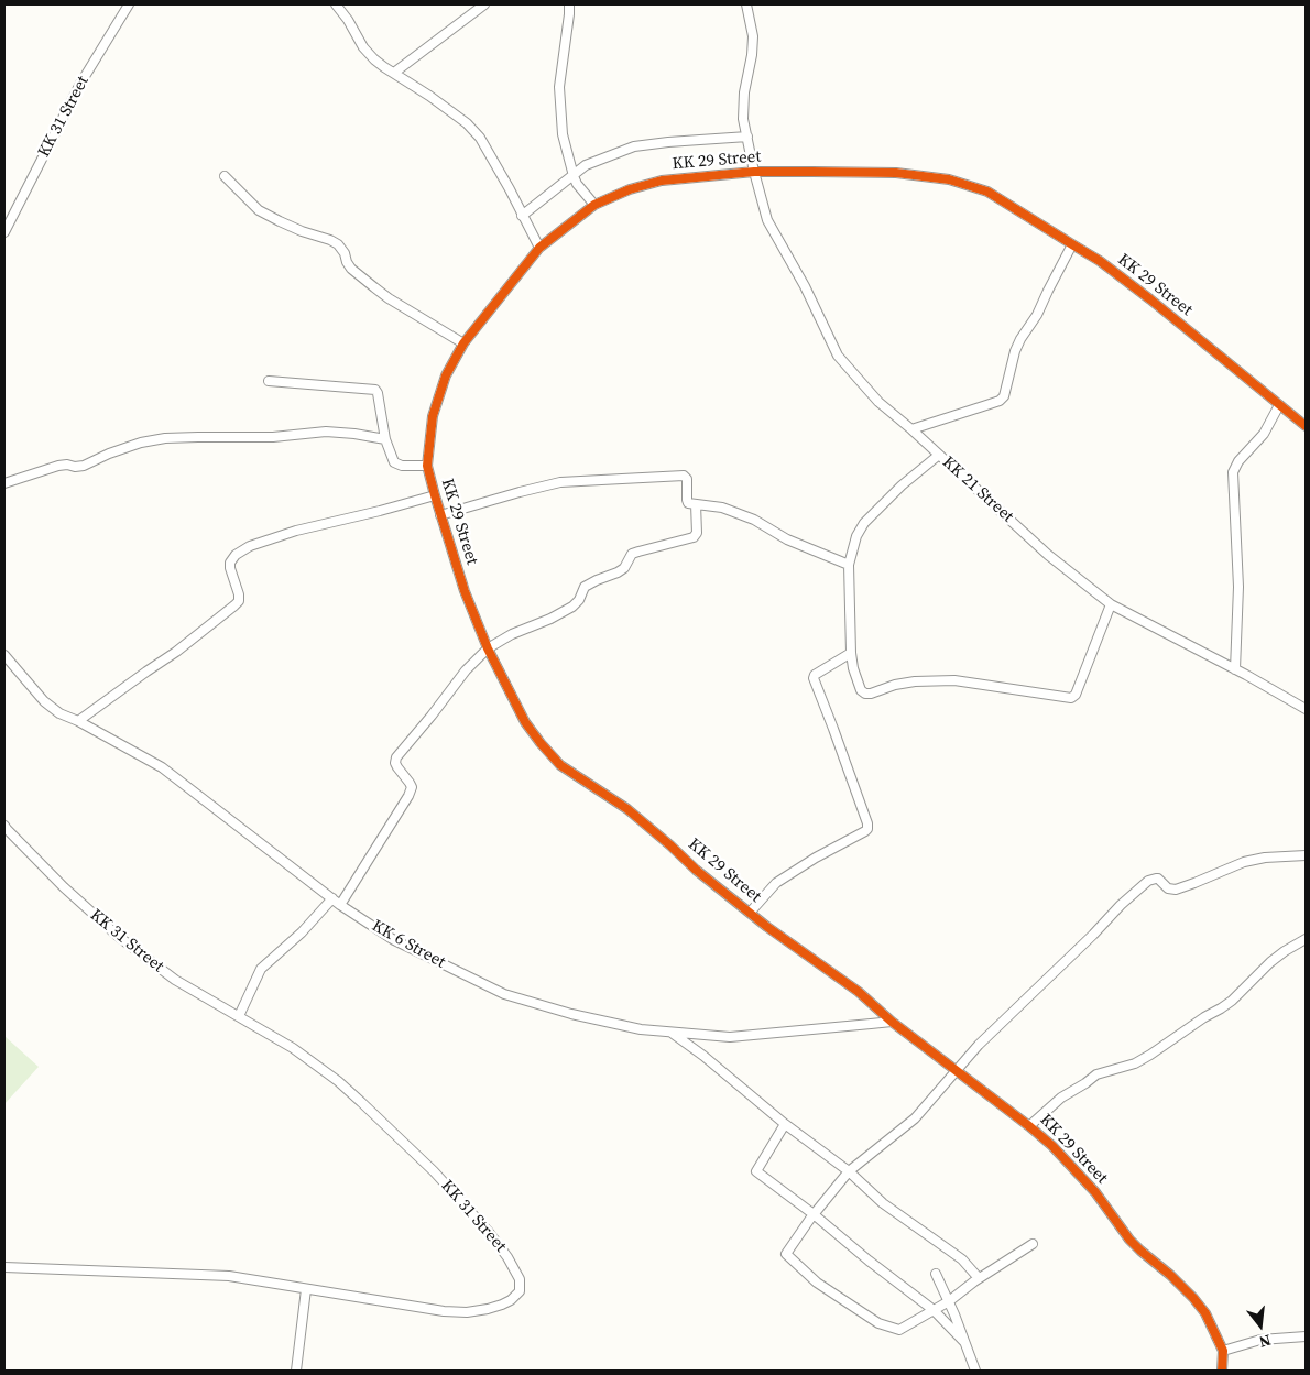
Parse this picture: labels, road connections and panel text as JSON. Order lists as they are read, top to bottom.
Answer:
{
  "streets": {
    "street": [
      "KK 31 Street",
      "KK 29 Street",
      "KK 21 Street",
      "KK 6 Street"
    ]
  },
  "crossings": [
    ["KK 29 Street", "KK 21 Street"],
    ["KK 29 Street", "KK 6 Street"]
  ],
  "north": "bottom"
}
